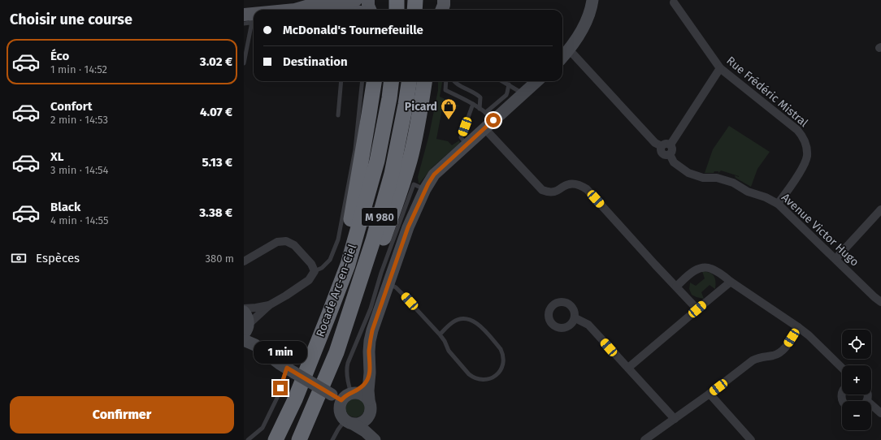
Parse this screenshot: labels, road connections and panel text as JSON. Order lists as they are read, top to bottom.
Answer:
{
  "streets": {
    "highway": ["M 980", "Rocade Arc-en-Ciel"],
    "street": ["Rue Frédéric Mistral", "Avenue Victor Hugo"]
  },
  "crossings": [
    ["Rue Frédéric Mistral", "Avenue Victor Hugo"]
  ],
  "places": {
    "shop": ["Picard"]
  },
  "page": {
    "heading": "Choisir une course",
    "banner": ["McDonald's Tournefeuille", "Destination"],
    "list": [
      {
        "name": "Éco",
        "note": "1 min · 14:52",
        "value": "3.02 €"
      },
      {
        "name": "Confort",
        "note": "2 min · 14:53",
        "value": "4.07 €"
      },
      {
        "name": "XL",
        "note": "3 min · 14:54",
        "value": "5.13 €"
      },
      {
        "name": "Black",
        "note": "4 min · 14:55",
        "value": "3.38 €"
      }
    ],
    "pay": ["Espèces", "380 m"],
    "map_buttons": ["+", "−"],
    "bubble": "1 min",
    "buttons": "Confirmer"
  }
}
